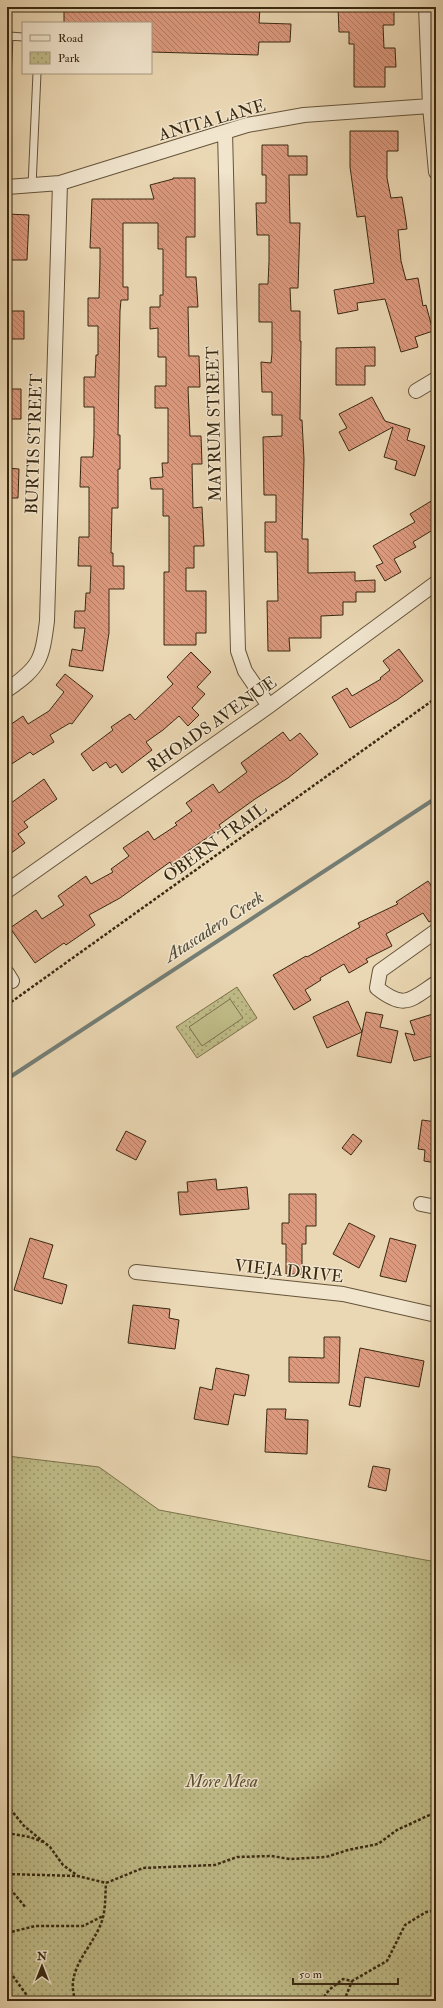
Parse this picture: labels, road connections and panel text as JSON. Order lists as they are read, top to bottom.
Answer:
{
  "streets": {
    "street": [
      "ANITA LANE",
      "MAYRUM STREET",
      "BURTIS STREET",
      "RHOADS AVENUE",
      "VIEJA DRIVE"
    ],
    "path": ["OBERN TRAIL"]
  },
  "crossings": [
    ["ANITA LANE", "MAYRUM STREET"],
    ["ANITA LANE", "BURTIS STREET"],
    ["MAYRUM STREET", "RHOADS AVENUE"]
  ],
  "water": ["Atascadero Creek"],
  "parks": ["More Mesa"],
  "legend": ["Road", "Park"],
  "scale_bar": "50 m",
  "north": "top"
}
